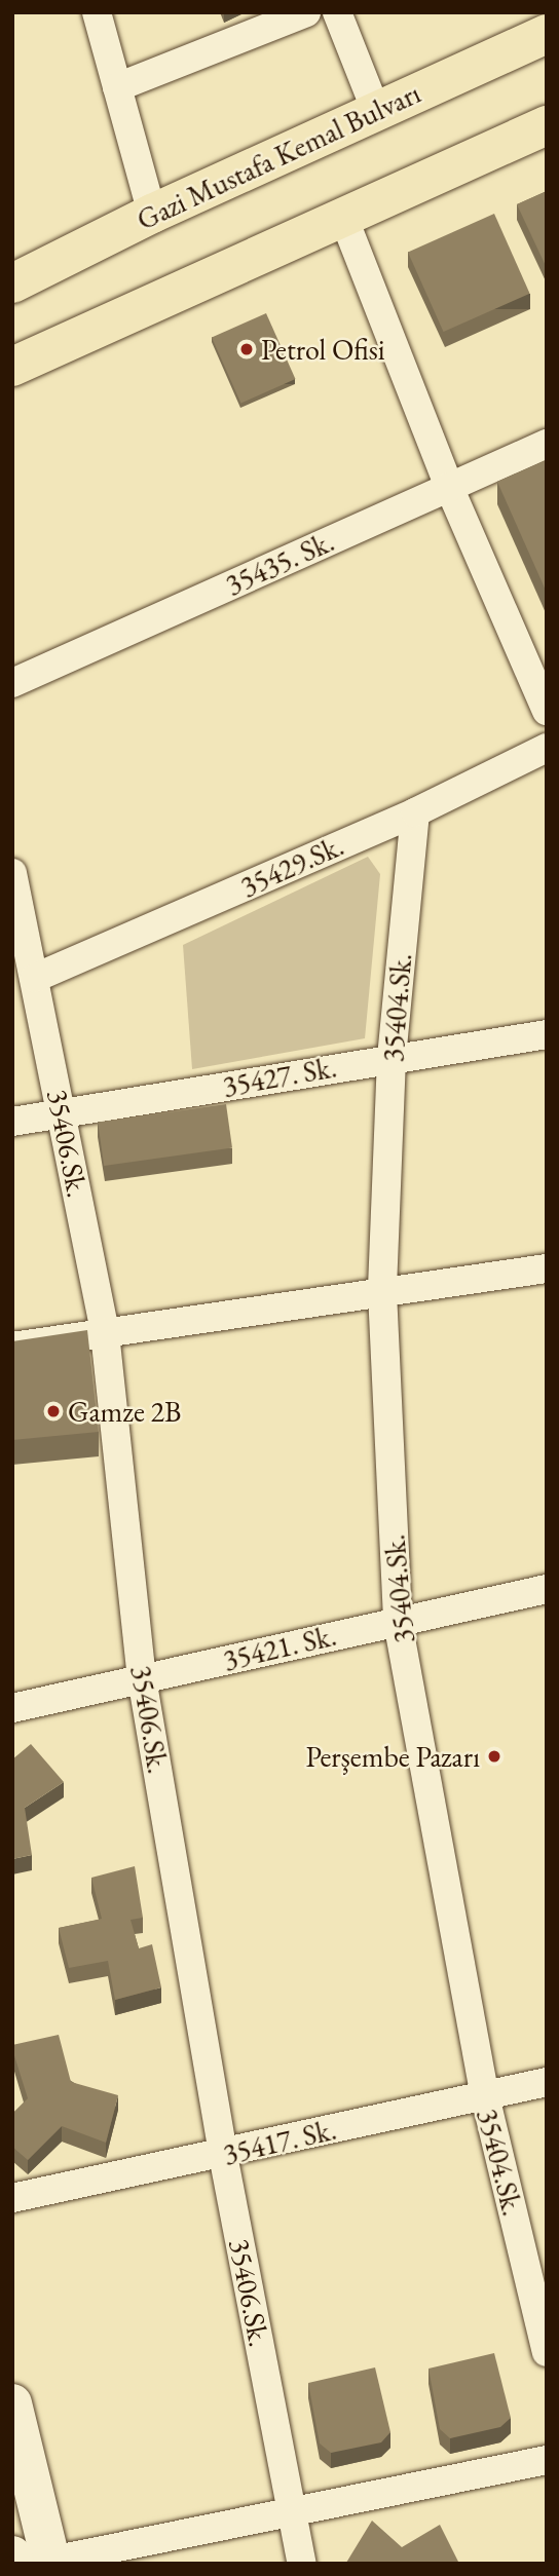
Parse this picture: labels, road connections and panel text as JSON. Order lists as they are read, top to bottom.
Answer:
{
  "streets": {
    "highway": ["Gazi Mustafa Kemal Bulvarı"],
    "street": [
      "35435. Sk.",
      "35429.Sk.",
      "35404.Sk.",
      "35427. Sk.",
      "35406.Sk.",
      "35421. Sk.",
      "35417. Sk."
    ]
  },
  "crossings": [
    ["35429.Sk.", "35404.Sk."],
    ["35429.Sk.", "35406.Sk."],
    ["35404.Sk.", "35427. Sk."],
    ["35404.Sk.", "35421. Sk."],
    ["35404.Sk.", "35417. Sk."],
    ["35427. Sk.", "35406.Sk."],
    ["35406.Sk.", "35421. Sk."],
    ["35406.Sk.", "35417. Sk."]
  ],
  "places": ["Petrol Ofisi", "Gamze 2B", "Perşembe Pazarı"]
}
